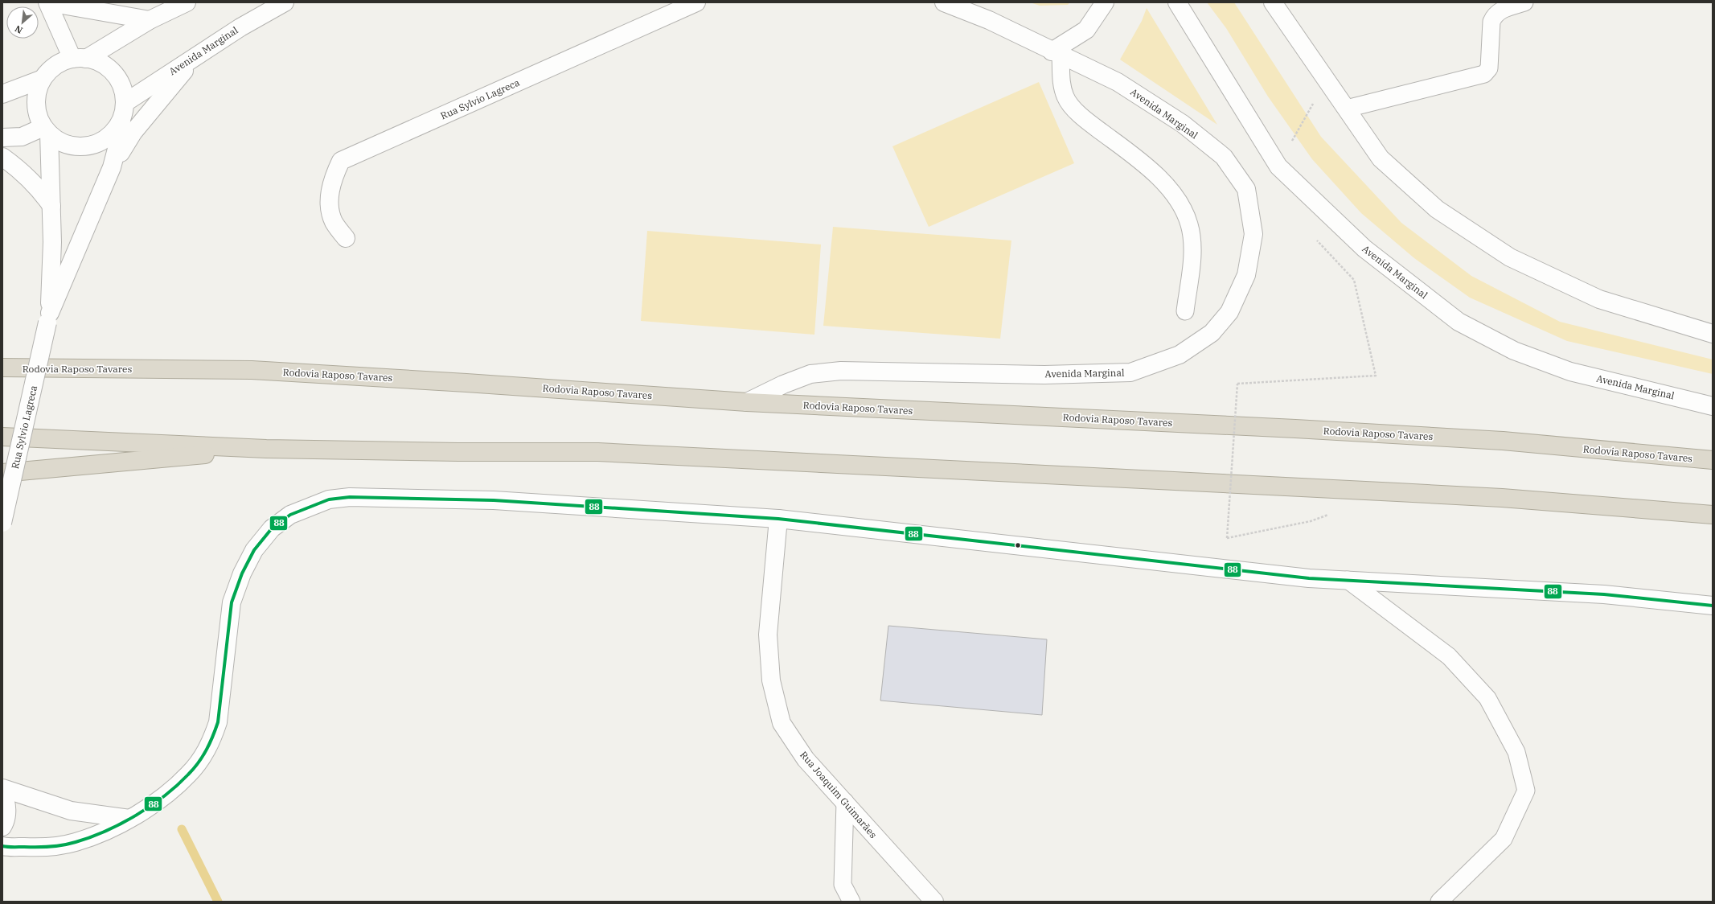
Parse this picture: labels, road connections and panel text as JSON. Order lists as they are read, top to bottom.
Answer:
{
  "streets": {
    "highway": ["Rodovia Raposo Tavares"],
    "main road": ["Avenida Marginal", "Rua Sylvio Lagreca", "Rua Joaquim Guimarães"]
  },
  "crossings": [
    ["Avenida Marginal", "Rua Sylvio Lagreca"],
    ["Avenida Marginal", "Rodovia Raposo Tavares"]
  ],
  "lines": ["transit line 88"],
  "north": "bottom left"
}
